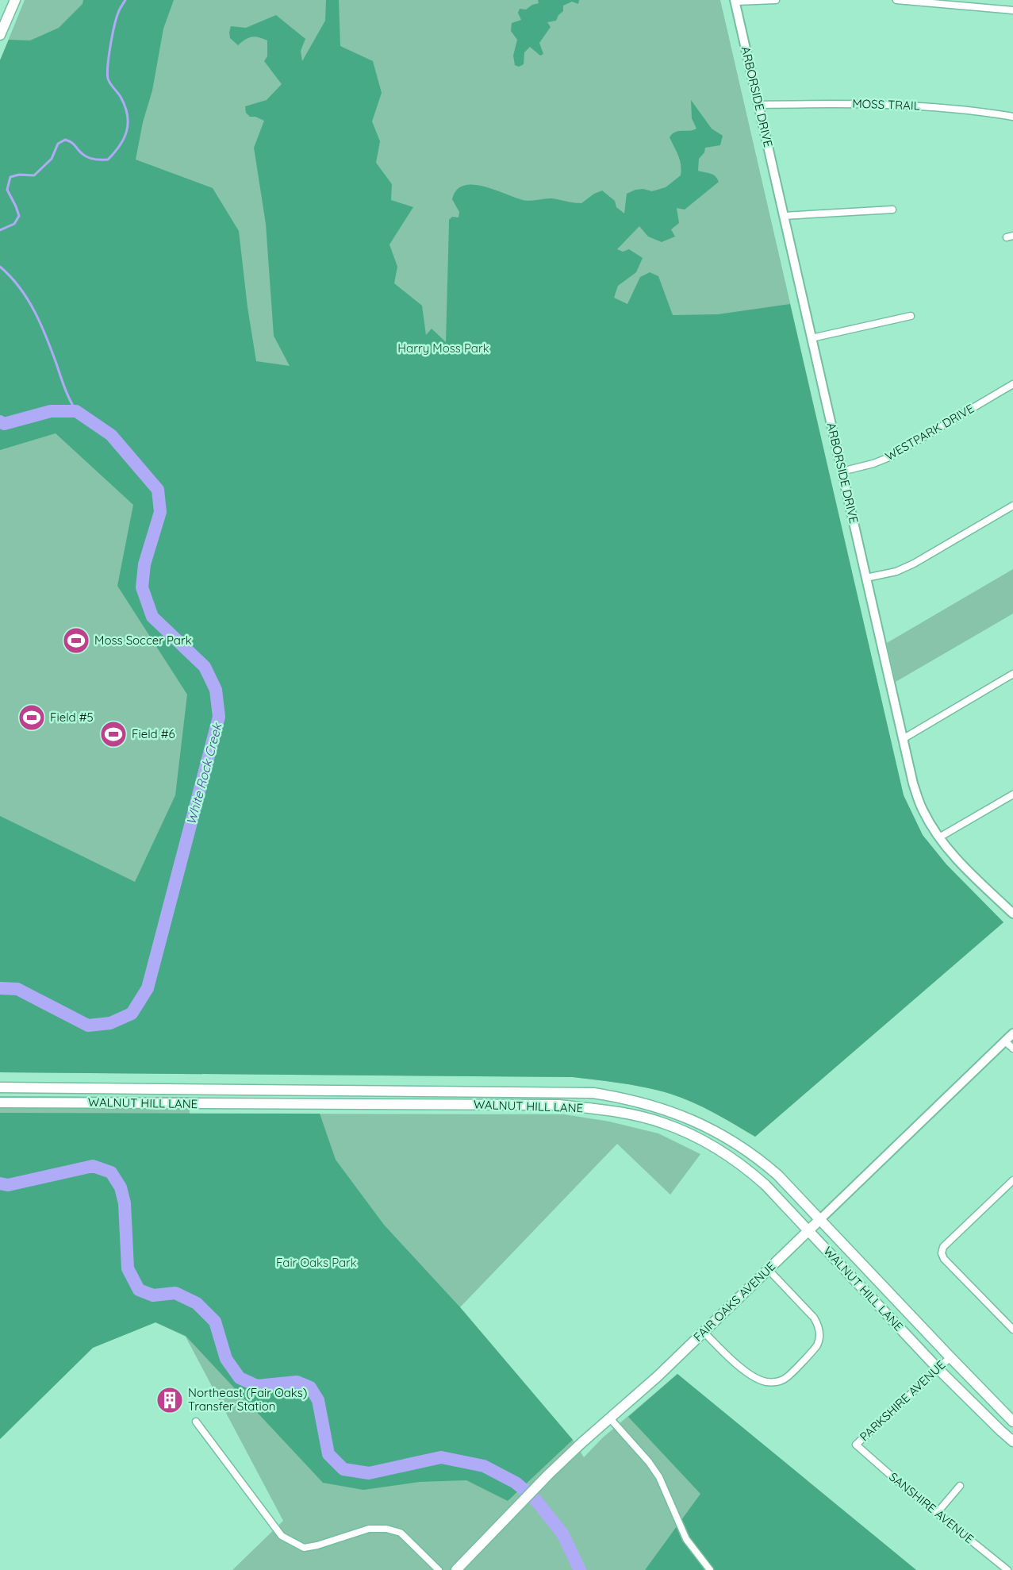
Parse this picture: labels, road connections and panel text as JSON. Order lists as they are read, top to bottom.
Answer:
{
  "streets": {
    "main road": ["WALNUT HILL LANE", "FAIR OAKS AVENUE"],
    "street": [
      "ARBORSIDE DRIVE",
      "MOSS TRAIL",
      "WESTPARK DRIVE",
      "PARKSHIRE AVENUE",
      "SANSHIRE AVENUE"
    ]
  },
  "crossings": [
    ["ARBORSIDE DRIVE", "MOSS TRAIL"],
    ["ARBORSIDE DRIVE", "WESTPARK DRIVE"],
    ["WALNUT HILL LANE", "FAIR OAKS AVENUE"],
    ["WALNUT HILL LANE", "PARKSHIRE AVENUE"],
    ["PARKSHIRE AVENUE", "SANSHIRE AVENUE"]
  ],
  "water": ["White Rock Creek"],
  "parks": ["Harry Moss Park", "Fair Oaks Park"],
  "places": {
    "sports": ["Moss Soccer Park", "Field #5", "Field #6"],
    "building": ["Northeast (Fair Oaks) Transfer Station"]
  }
}
